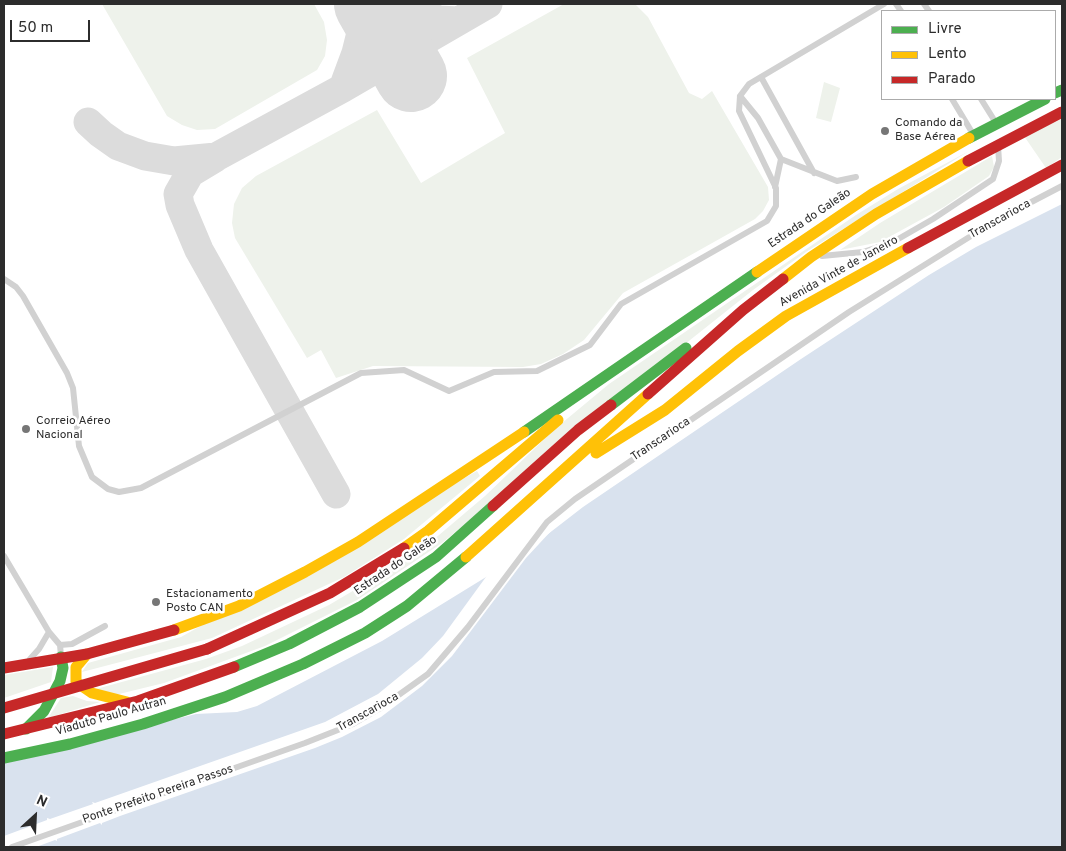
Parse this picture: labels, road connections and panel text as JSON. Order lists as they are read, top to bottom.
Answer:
{
  "streets": {
    "main road": ["Estrada do Galeão", "Avenida Vinte de Janeiro", "Viaduto Paulo Autran"],
    "lane": ["Transcarioca", "Ponte Prefeito Pereira Passos"]
  },
  "crossings": [
    ["Estrada do Galeão", "Avenida Vinte de Janeiro"],
    ["Estrada do Galeão", "Viaduto Paulo Autran"],
    ["Transcarioca", "Ponte Prefeito Pereira Passos"]
  ],
  "places": ["Comando da Base Aérea", "Correio Aéreo Nacional", "Estacionamento Posto CAN"],
  "legend": ["Livre", "Lento", "Parado"],
  "scale_bar": "50 m",
  "north": "top right"
}
